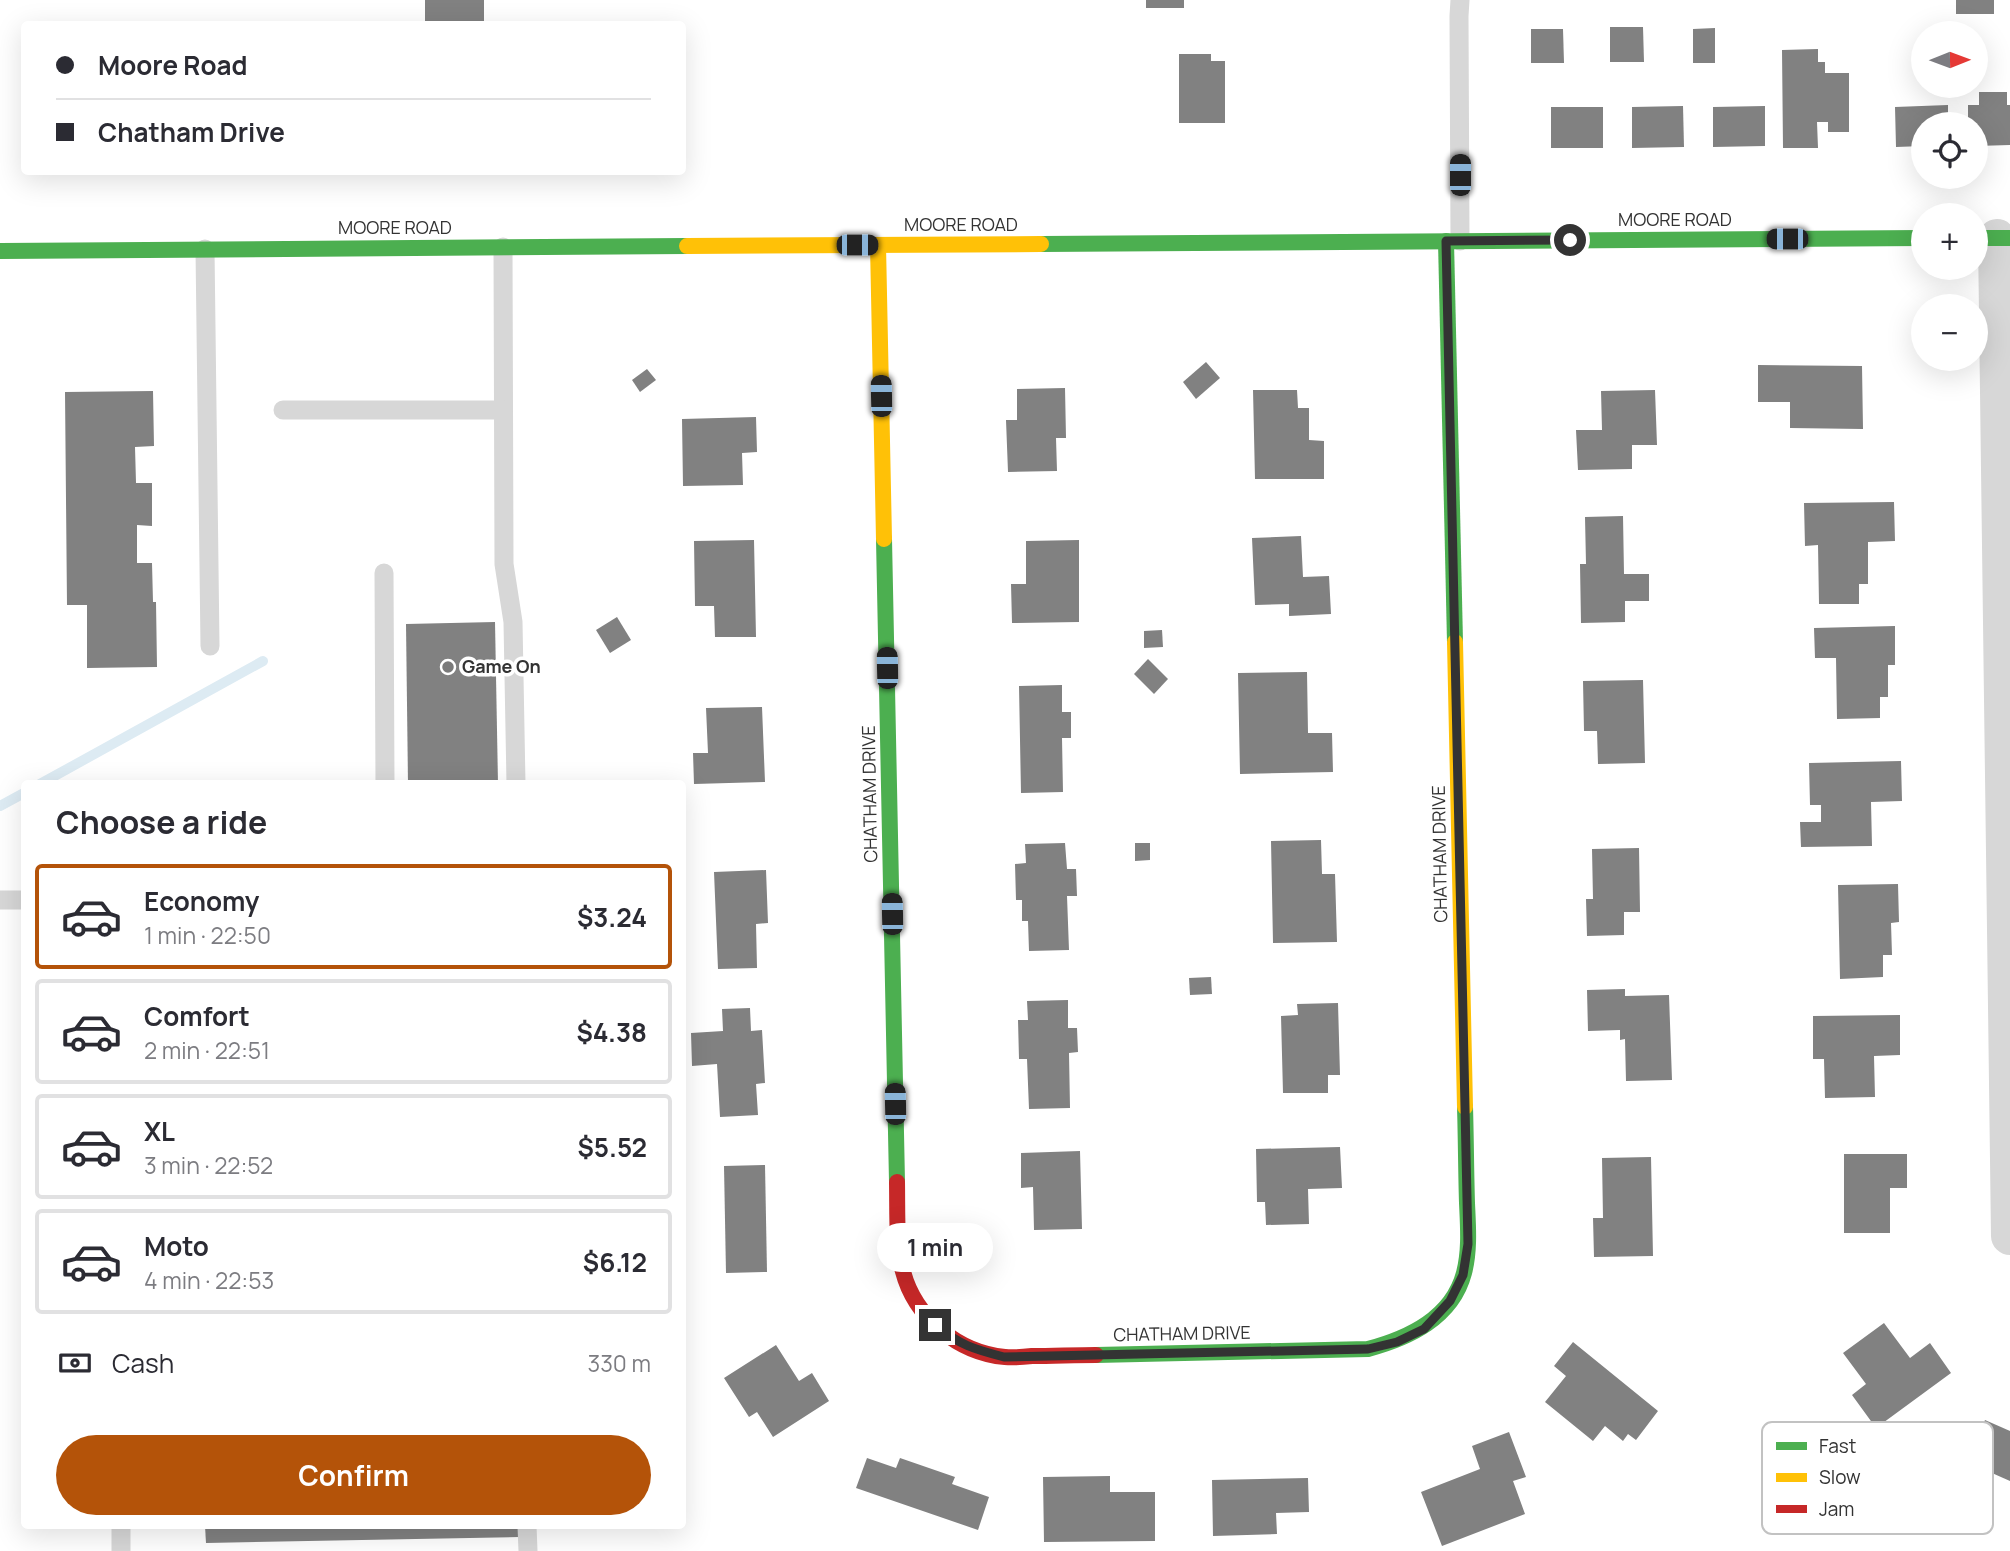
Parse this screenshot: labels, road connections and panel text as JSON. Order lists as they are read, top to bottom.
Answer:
{
  "streets": {
    "street": ["MOORE ROAD", "CHATHAM DRIVE"]
  },
  "crossings": [
    ["MOORE ROAD", "CHATHAM DRIVE"]
  ],
  "places": ["Game On"],
  "legend": ["Fast", "Slow", "Jam"],
  "north": "right",
  "page": {
    "map_buttons": ["+", "−"],
    "banner": ["Moore Road", "Chatham Drive"],
    "heading": "Choose a ride",
    "list": [
      {
        "name": "Economy",
        "note": "1 min · 22:50",
        "value": "$3.24"
      },
      {
        "name": "Comfort",
        "note": "2 min · 22:51",
        "value": "$4.38"
      },
      {
        "name": "XL",
        "note": "3 min · 22:52",
        "value": "$5.52"
      },
      {
        "name": "Moto",
        "note": "4 min · 22:53",
        "value": "$6.12"
      }
    ],
    "bubble": "1 min",
    "pay": ["Cash", "330 m"],
    "buttons": "Confirm"
  }
}
